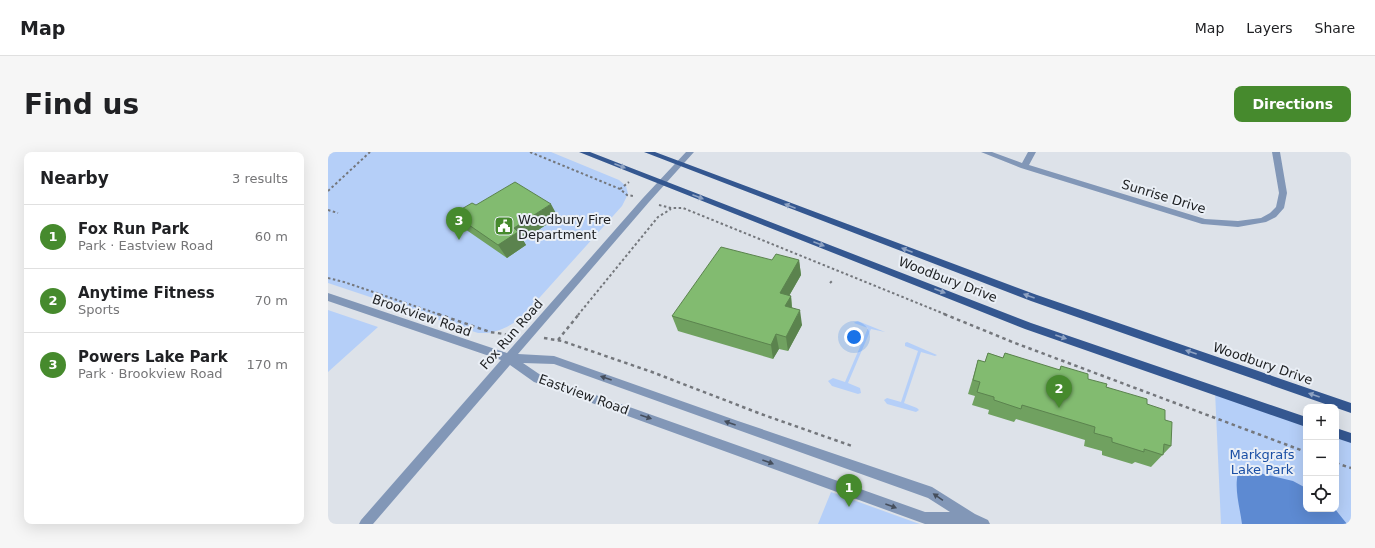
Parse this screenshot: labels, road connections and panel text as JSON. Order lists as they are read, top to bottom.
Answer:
{
  "streets": {
    "main road": ["Woodbury Drive"],
    "street": [
      "Sunrise Drive",
      "Brookview Road",
      "Fox Run Road",
      "Eastview Road"
    ]
  },
  "crossings": [
    ["Woodbury Drive", "Fox Run Road"],
    ["Brookview Road", "Fox Run Road"],
    ["Brookview Road", "Eastview Road"],
    ["Fox Run Road", "Eastview Road"]
  ],
  "parks": ["Markgrafs Lake Park"],
  "places": {
    "public building": ["Woodbury Fire Department"]
  },
  "page": {
    "header": "Map",
    "nav": ["Map", "Layers", "Share"],
    "buttons": "Directions",
    "title": "Find us",
    "heading": ["Nearby", "3 results"],
    "list": [
      {
        "mark": "1",
        "name": "Fox Run Park",
        "note": "Park · Eastview Road",
        "value": "60 m"
      },
      {
        "mark": "2",
        "name": "Anytime Fitness",
        "note": "Sports",
        "value": "70 m"
      },
      {
        "mark": "3",
        "name": "Powers Lake Park",
        "note": "Park · Brookview Road",
        "value": "170 m"
      }
    ],
    "pins": ["3", "2", "1"],
    "map_buttons": ["+", "−"]
  }
}
